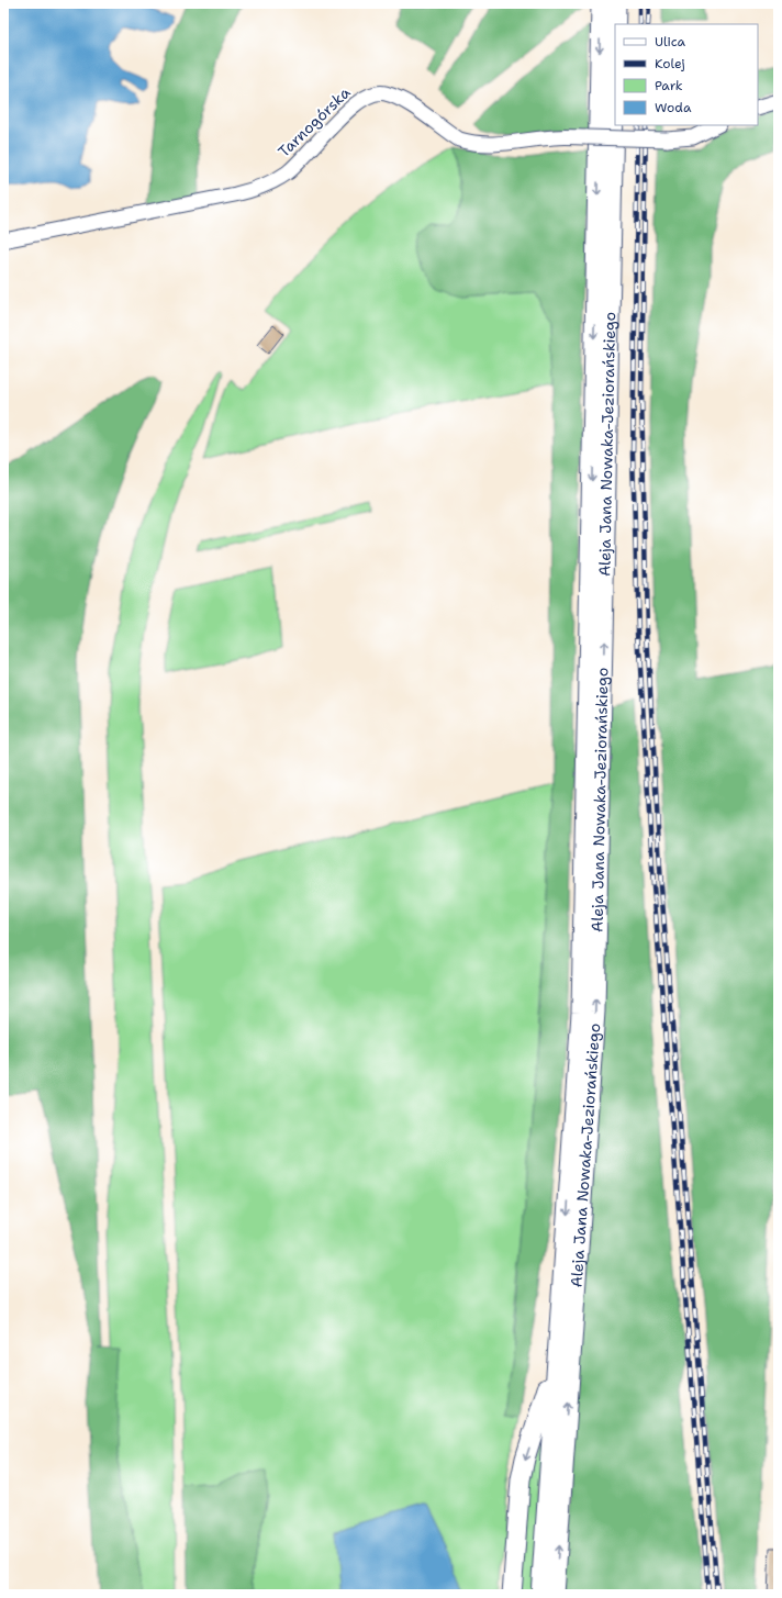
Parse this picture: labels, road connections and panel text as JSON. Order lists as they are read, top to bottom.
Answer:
{
  "streets": {
    "main road": ["Aleja Jana Nowaka-Jeziorańskiego"],
    "street": ["Tarnogórska"]
  },
  "legend": [
    "Ulica",
    "Kolej",
    "Park",
    "Woda"
  ]
}
